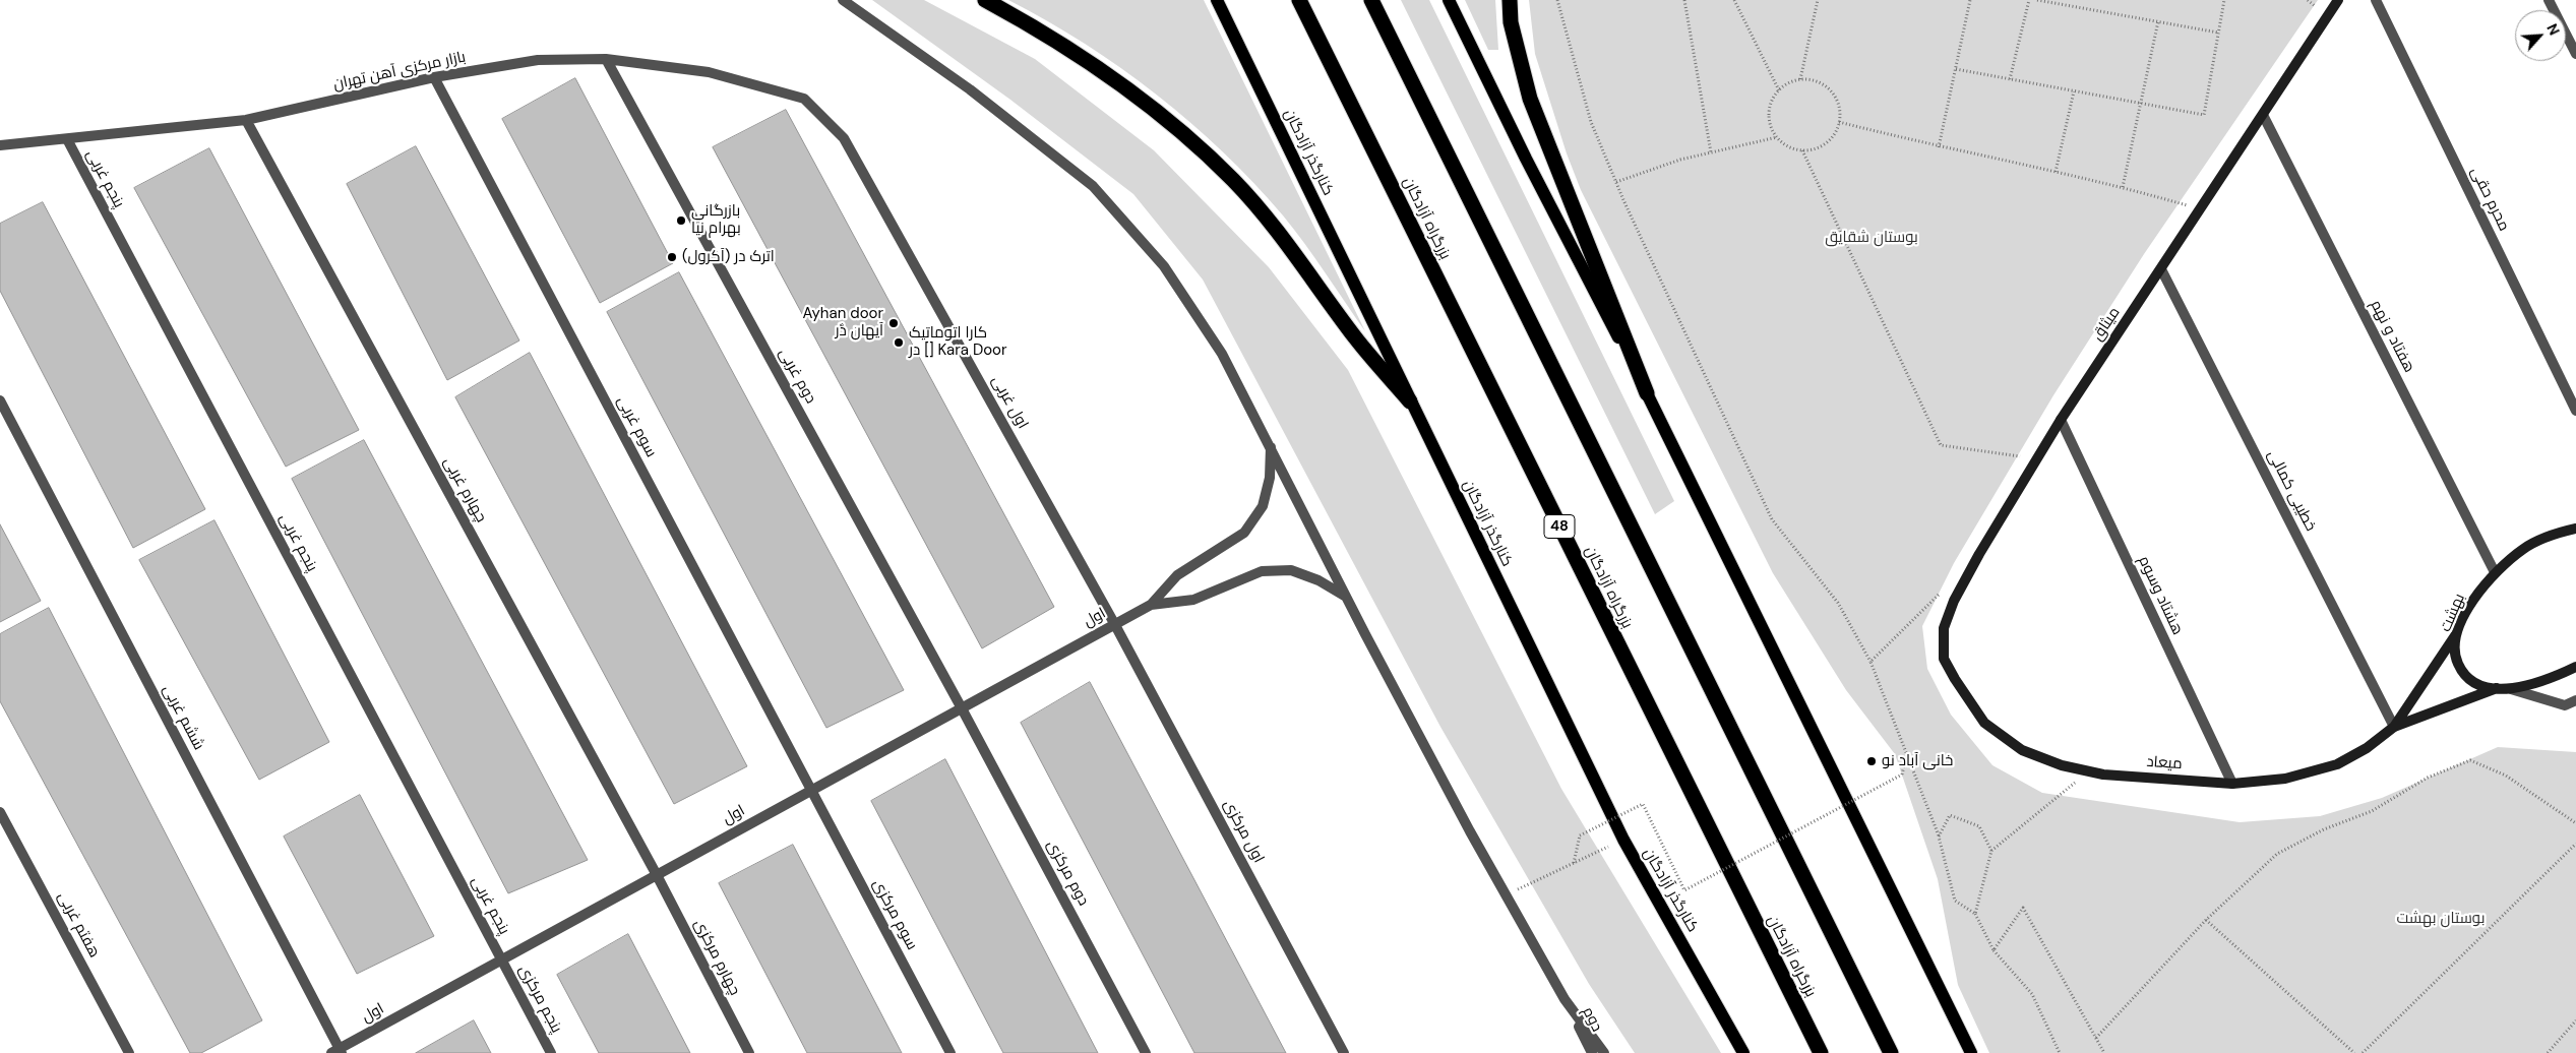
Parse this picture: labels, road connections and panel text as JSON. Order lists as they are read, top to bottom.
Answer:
{
  "streets": {
    "highway": ["بزرگراه آزادگان", "48"],
    "main road": ["کنارگذر آزادگان"],
    "street": [
      "بازار مرکزی آهن تهران",
      "پنجم غربی",
      "محرم حقی",
      "میثاق",
      "هفتاد و نهم",
      "دوم غربی",
      "اول غربی",
      "سوم غربی",
      "چهارم غربی",
      "خطیبی کمالی",
      "هشتاد وسوم",
      "بهشت",
      "اول",
      "ششم غربی",
      "میعاد",
      "اول مرکزی",
      "دوم مرکزی",
      "سوم مرکزی",
      "هفتم غربی",
      "چهارم مرکزی",
      "پنجم مرکزی",
      "دوم"
    ]
  },
  "crossings": [
    ["بازار مرکزی آهن تهران", "پنجم غربی"],
    ["بازار مرکزی آهن تهران", "دوم غربی"],
    ["بازار مرکزی آهن تهران", "اول غربی"],
    ["بازار مرکزی آهن تهران", "سوم غربی"],
    ["بازار مرکزی آهن تهران", "چهارم غربی"],
    ["پنجم غربی", "اول"],
    ["پنجم غربی", "پنجم مرکزی"],
    ["میثاق", "هفتاد و نهم"],
    ["میثاق", "خطیبی کمالی"],
    ["میثاق", "هشتاد وسوم"],
    ["میثاق", "میعاد"],
    ["هفتاد و نهم", "بهشت"],
    ["دوم غربی", "اول"],
    ["دوم غربی", "دوم مرکزی"],
    ["اول غربی", "اول"],
    ["اول غربی", "اول مرکزی"],
    ["سوم غربی", "اول"],
    ["سوم غربی", "سوم مرکزی"],
    ["چهارم غربی", "اول"],
    ["چهارم غربی", "چهارم مرکزی"],
    ["خطیبی کمالی", "میعاد"],
    ["هشتاد وسوم", "میعاد"],
    ["اول", "ششم غربی"],
    ["اول", "اول مرکزی"],
    ["اول", "دوم مرکزی"],
    ["اول", "سوم مرکزی"],
    ["اول", "چهارم مرکزی"],
    ["اول", "پنجم مرکزی"]
  ],
  "parks": ["بوستان شقایق", "بوستان بهشت"],
  "places": [
    "بازرگانی بهرام نیا",
    "اترک در (آکرول)",
    "Ayhan door آیهان دٌر",
    "کارا اتوماتیک در [] Kara Door",
    "خانی آباد نو"
  ],
  "north": "top right"
}
